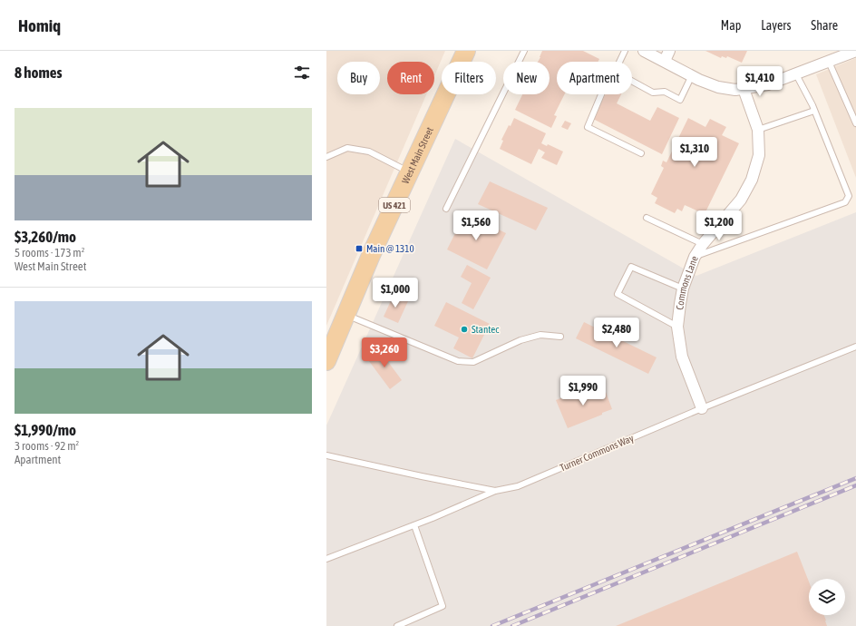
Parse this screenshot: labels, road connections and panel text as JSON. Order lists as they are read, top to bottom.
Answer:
{
  "streets": {
    "main road": ["West Main Street", "US 421"],
    "street": ["Commons Lane"],
    "lane": ["Turner Commons Way"]
  },
  "crossings": [
    ["Commons Lane", "Turner Commons Way"]
  ],
  "places": {
    "transit": ["Main @ 1310"],
    "other": ["Stantec"]
  },
  "page": {
    "header": "Homiq",
    "nav": ["Map", "Layers", "Share"],
    "heading": "8 homes",
    "chip": [
      "Buy",
      "Rent",
      "Filters",
      "New",
      "Apartment"
    ],
    "price": [
      "$1,410",
      "$1,310",
      "$1,560",
      "$1,200",
      "$1,000",
      "$2,480",
      "$3,260",
      "$1,990"
    ],
    "list": [
      {
        "name": "$3,260/mo",
        "note": "5 rooms · 173 m² · West Main Street"
      },
      {
        "name": "$1,990/mo",
        "note": "3 rooms · 92 m² · Apartment"
      }
    ]
  }
}
